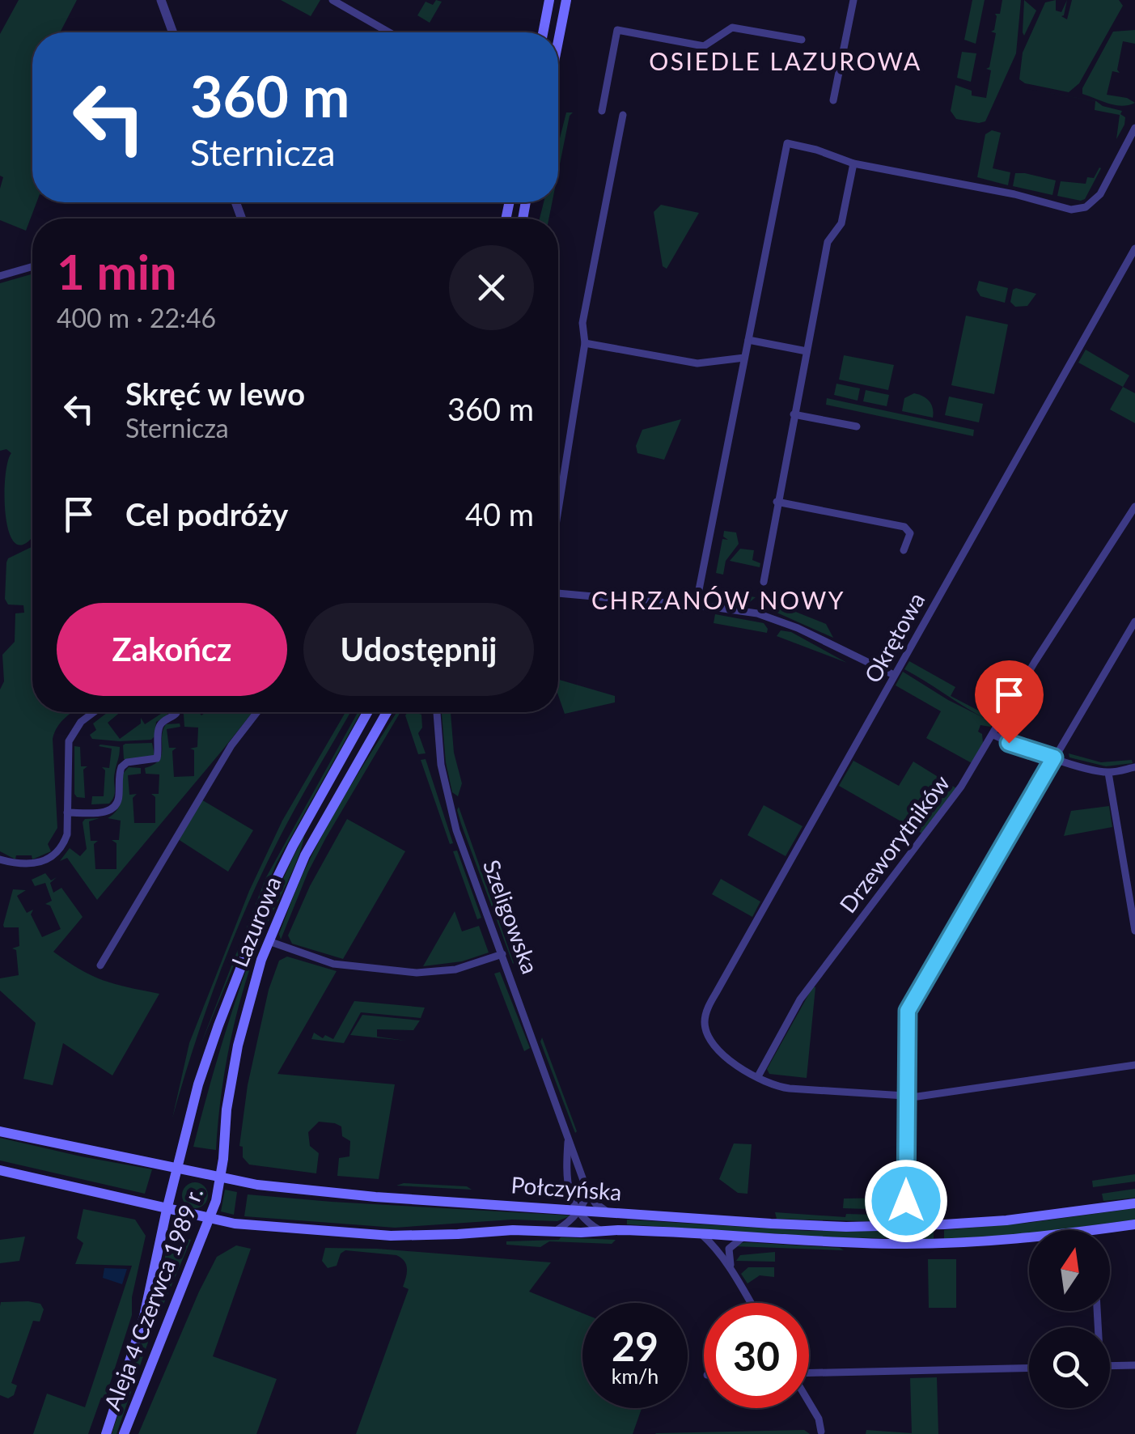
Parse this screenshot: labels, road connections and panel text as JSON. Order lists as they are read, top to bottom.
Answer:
{
  "streets": {
    "main road": ["Lazurowa", "Połczyńska", "Aleja 4 Czerwca 1989 r."],
    "street": ["Okrętowa", "Drzeworytników", "Szeligowska"]
  },
  "crossings": [
    ["Okrętowa", "Drzeworytników"],
    ["Szeligowska", "Połczyńska"],
    ["Lazurowa", "Połczyńska"],
    ["Lazurowa", "Aleja 4 Czerwca 1989 r."],
    ["Połczyńska", "Aleja 4 Czerwca 1989 r."]
  ],
  "districts": ["OSIEDLE LAZUROWA", "CHRZANÓW NOWY"],
  "north": "top",
  "page": {
    "turn": ["360 m", "Sternicza"],
    "heading": ["1 min", "400 m · 22:46"],
    "list": [
      {
        "name": "Skręć w lewo",
        "note": "Sternicza",
        "value": "360 m"
      },
      {
        "name": "Cel podróży",
        "value": "40 m"
      }
    ],
    "buttons": ["Zakończ", "Udostępnij"],
    "speed": "29 km/h",
    "limit": "30"
  }
}
